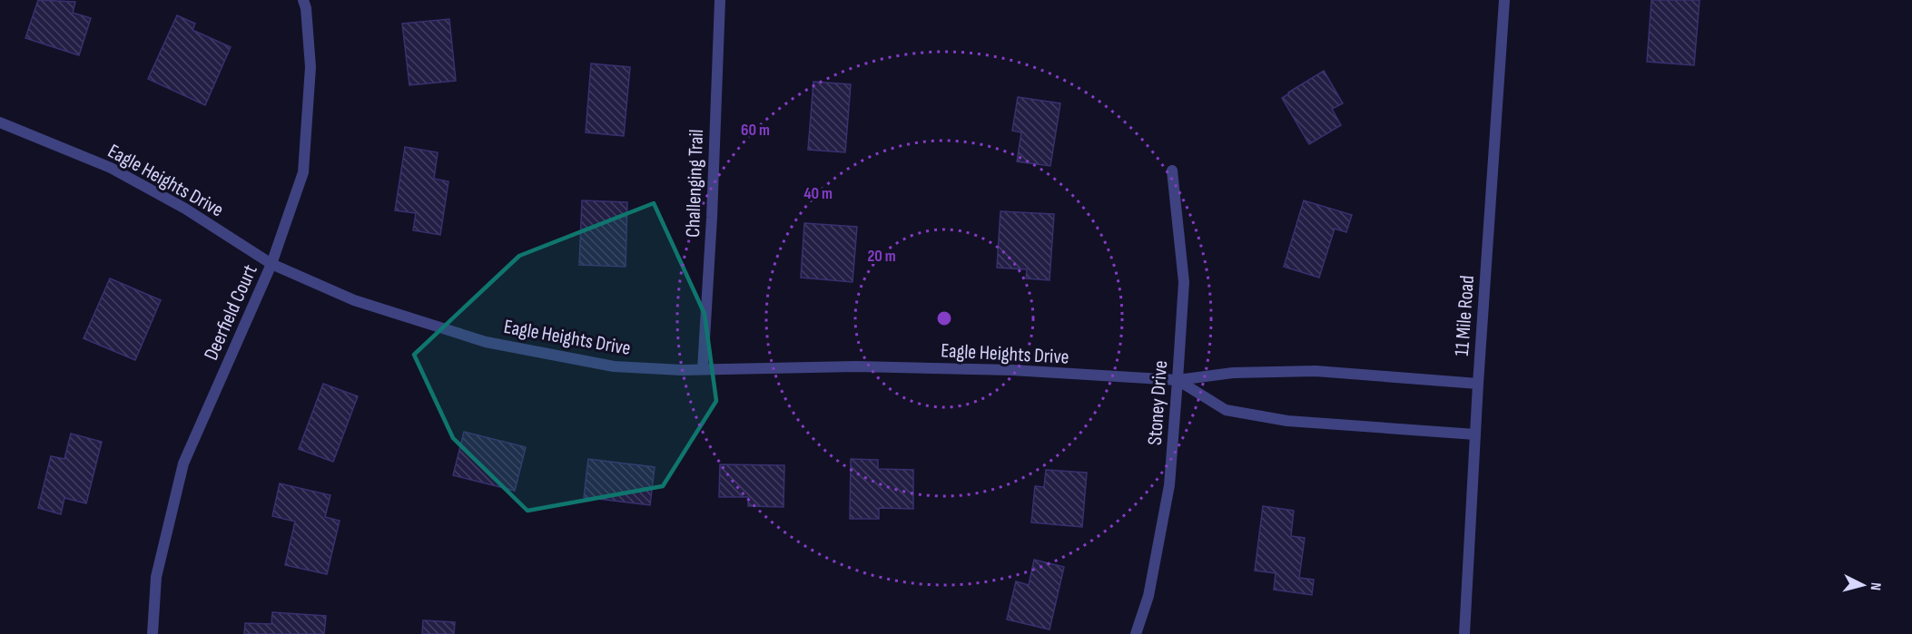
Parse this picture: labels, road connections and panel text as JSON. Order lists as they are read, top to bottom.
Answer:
{
  "streets": {
    "street": [
      "Eagle Heights Drive",
      "Challenging Trail",
      "Deerfield Court",
      "11 Mile Road",
      "Stoney Drive"
    ]
  },
  "crossings": [
    ["Eagle Heights Drive", "Challenging Trail"],
    ["Eagle Heights Drive", "Deerfield Court"],
    ["Eagle Heights Drive", "11 Mile Road"],
    ["Eagle Heights Drive", "Stoney Drive"]
  ],
  "north": "right",
  "rings": ["60 m", "40 m", "20 m"]
}
